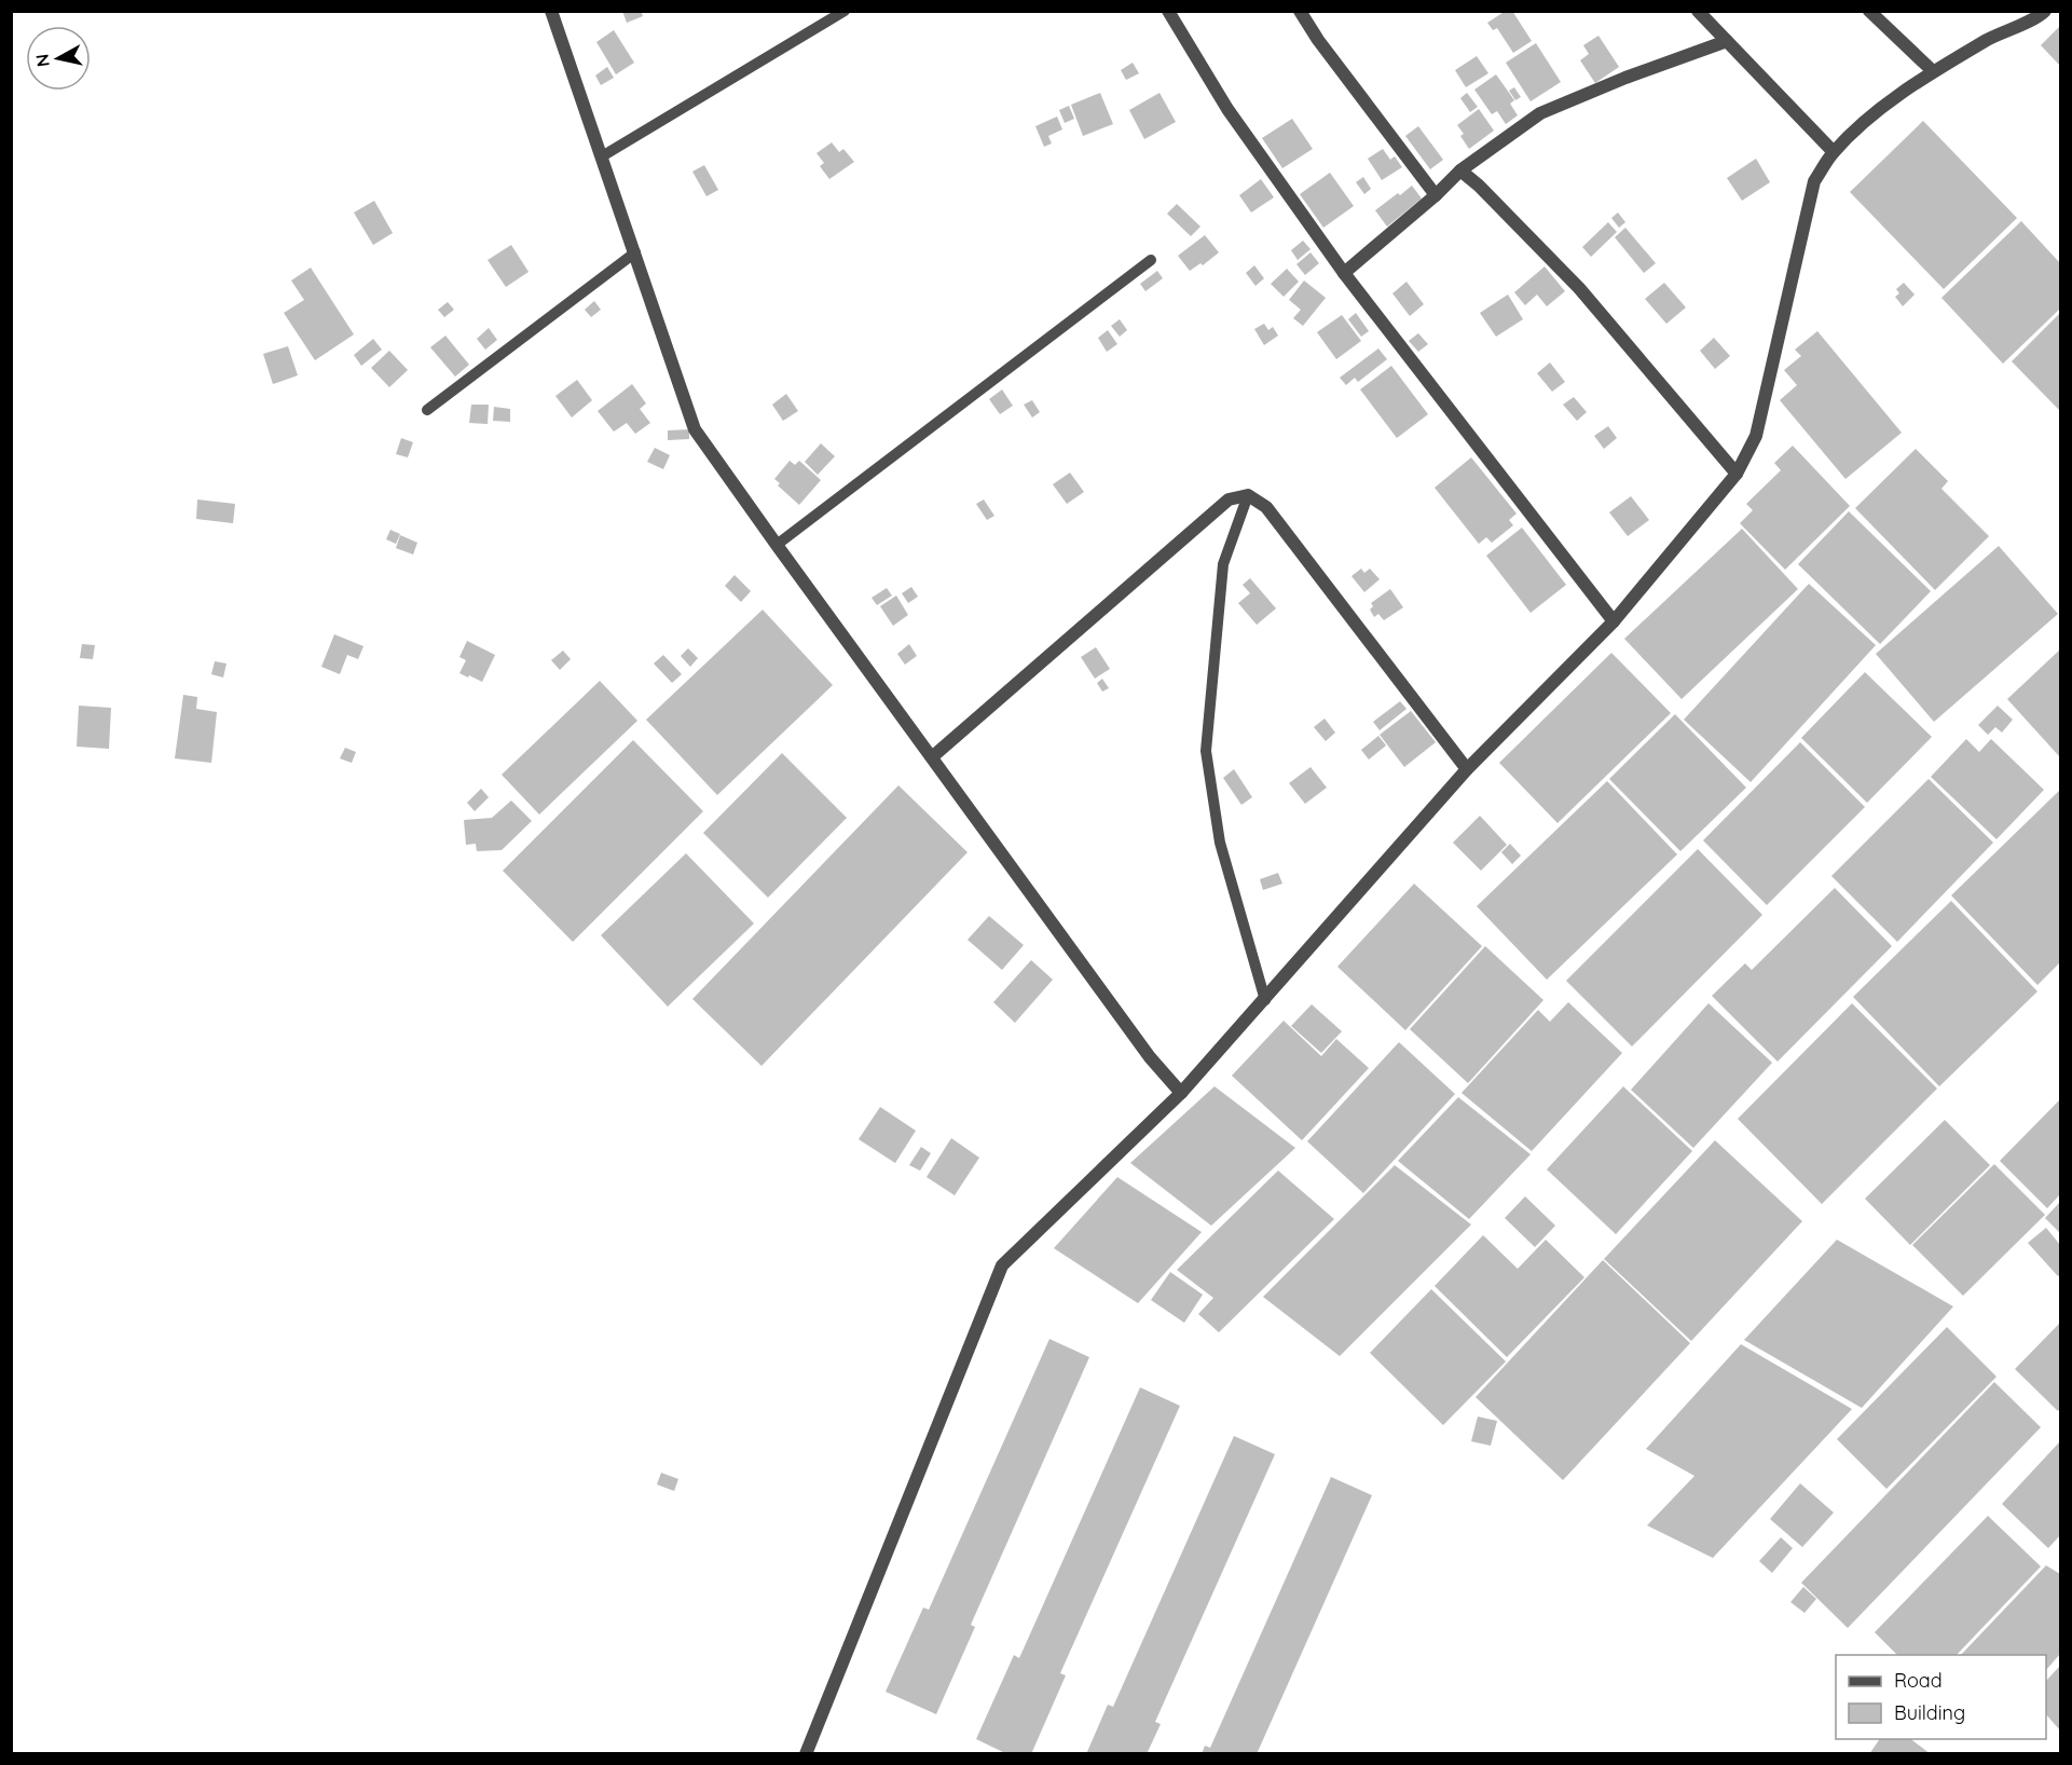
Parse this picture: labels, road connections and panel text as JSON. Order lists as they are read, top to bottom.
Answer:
{
  "legend": ["Road", "Building"],
  "north": "left"
}
